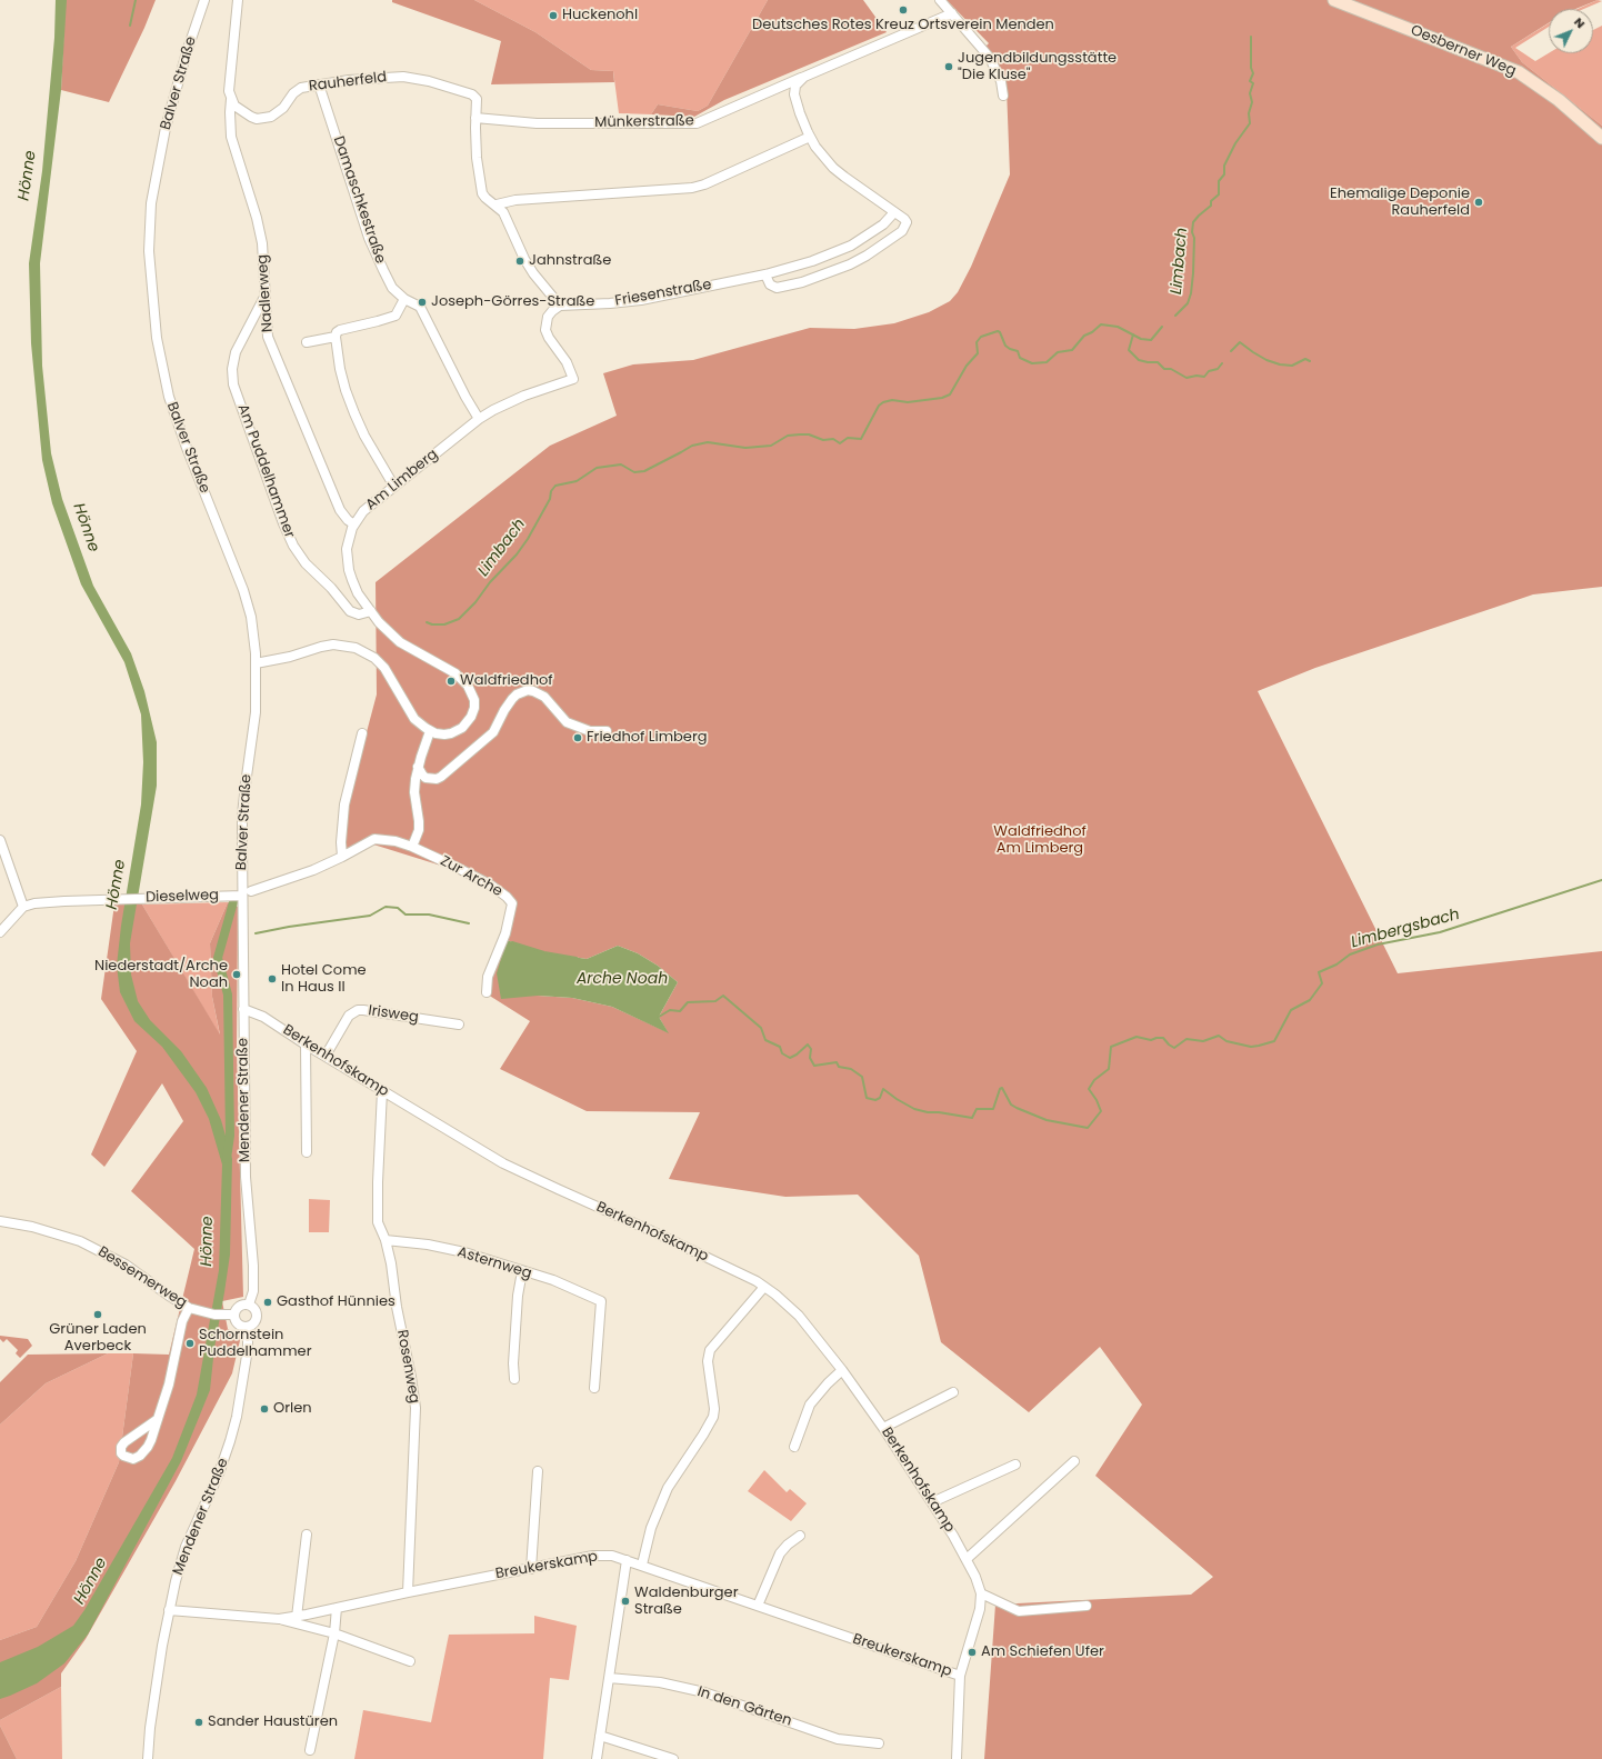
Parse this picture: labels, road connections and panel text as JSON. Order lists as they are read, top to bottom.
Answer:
{
  "streets": {
    "street": [
      "Oesberner Weg",
      "Rauherfeld",
      "Balver Straße",
      "Münkerstraße",
      "Damaschkestraße",
      "Nadlerweg",
      "Friesenstraße",
      "Am Puddelhammer",
      "Am Limberg",
      "Zur Arche",
      "Dieselweg",
      "Irisweg",
      "Berkenhofskamp",
      "Mendener Straße",
      "Asternweg",
      "Bessemerweg",
      "Rosenweg",
      "Breukerskamp",
      "In den Gärten"
    ]
  },
  "crossings": [
    ["Rauherfeld", "Münkerstraße"],
    ["Rauherfeld", "Damaschkestraße"],
    ["Rauherfeld", "Nadlerweg"],
    ["Balver Straße", "Dieselweg"],
    ["Balver Straße", "Mendener Straße"],
    ["Damaschkestraße", "Am Limberg"],
    ["Nadlerweg", "Am Puddelhammer"],
    ["Nadlerweg", "Am Limberg"],
    ["Friesenstraße", "Am Limberg"],
    ["Am Puddelhammer", "Am Limberg"],
    ["Dieselweg", "Mendener Straße"],
    ["Irisweg", "Berkenhofskamp"],
    ["Berkenhofskamp", "Mendener Straße"],
    ["Berkenhofskamp", "Rosenweg"],
    ["Berkenhofskamp", "Breukerskamp"],
    ["Mendener Straße", "Bessemerweg"],
    ["Mendener Straße", "Breukerskamp"],
    ["Asternweg", "Rosenweg"],
    ["Rosenweg", "Breukerskamp"]
  ],
  "water": [
    "Hönne",
    "Limbach",
    "Limbergsbach",
    "Arche Noah"
  ],
  "parks": ["Waldfriedhof Am Limberg"],
  "places": [
    "Deutsches Rotes Kreuz Ortsverein Menden",
    "Huckenohl",
    "Jugendbildungsstätte \"Die Kluse\"",
    "Ehemalige Deponie Rauherfeld",
    "Jahnstraße",
    "Joseph-Görres-Straße",
    "Waldfriedhof",
    "Friedhof Limberg",
    "Niederstadt/Arche Noah",
    "Hotel Come In Haus II",
    "Gasthof Hünnies",
    "Grüner Laden Averbeck",
    "Schornstein Puddelhammer",
    "Orlen",
    "Waldenburger Straße",
    "Am Schiefen Ufer",
    "Sander Haustüren"
  ],
  "north": "top right"
}
